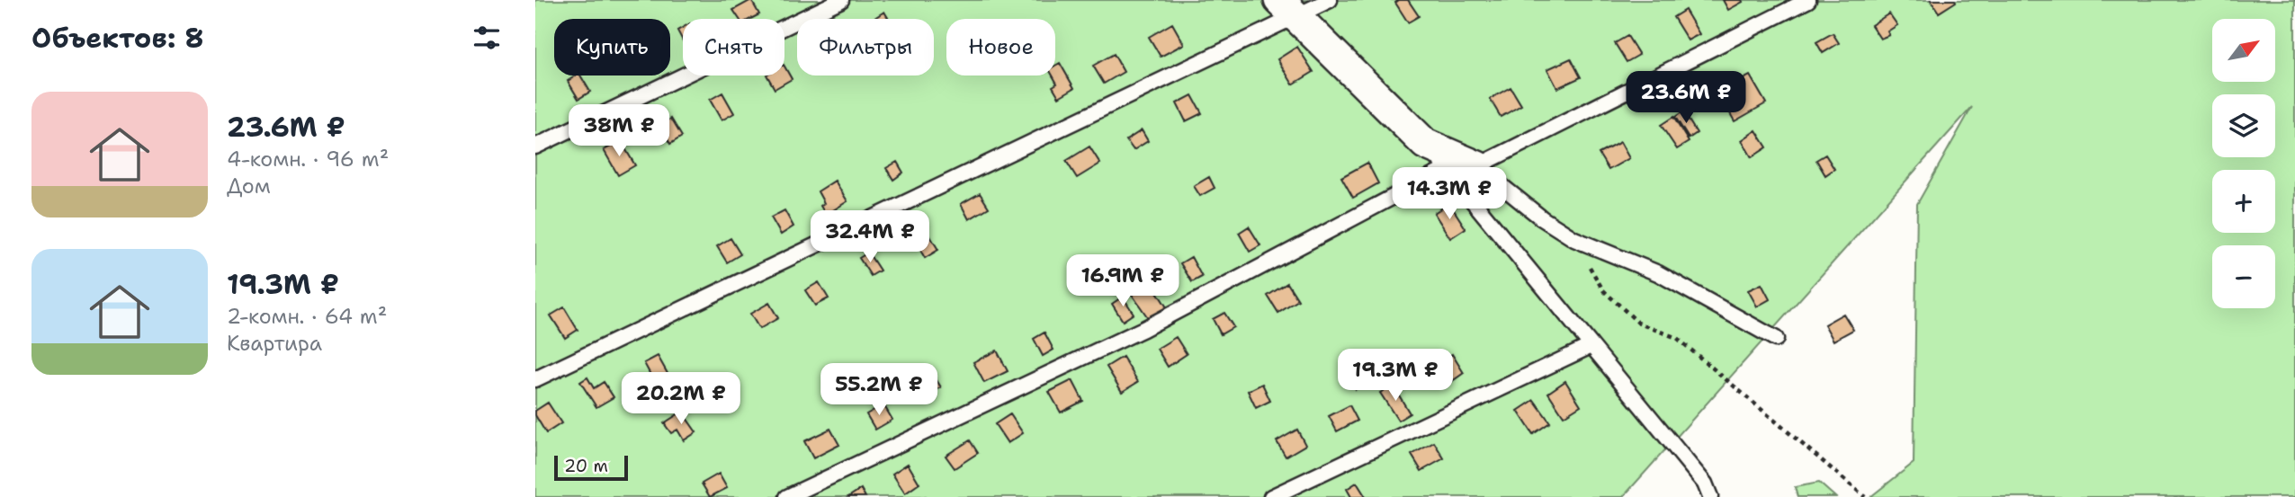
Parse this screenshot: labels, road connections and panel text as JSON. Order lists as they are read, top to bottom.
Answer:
{
  "scale_bar": "20 m",
  "north": "top right",
  "page": {
    "heading": "Объектов: 8",
    "map_buttons": ["+", "−"],
    "chip": [
      "Купить",
      "Снять",
      "Фильтры",
      "Новое"
    ],
    "price": [
      "23.6M ₽",
      "38M ₽",
      "14.3M ₽",
      "32.4M ₽",
      "16.9M ₽",
      "19.3M ₽",
      "55.2M ₽",
      "20.2M ₽"
    ],
    "list": [
      {
        "name": "23.6M ₽",
        "note": "4-комн. · 96 m² · Дом"
      },
      {
        "name": "19.3M ₽",
        "note": "2-комн. · 64 m² · Квартира"
      }
    ],
    "scale": "20 m"
  }
}
